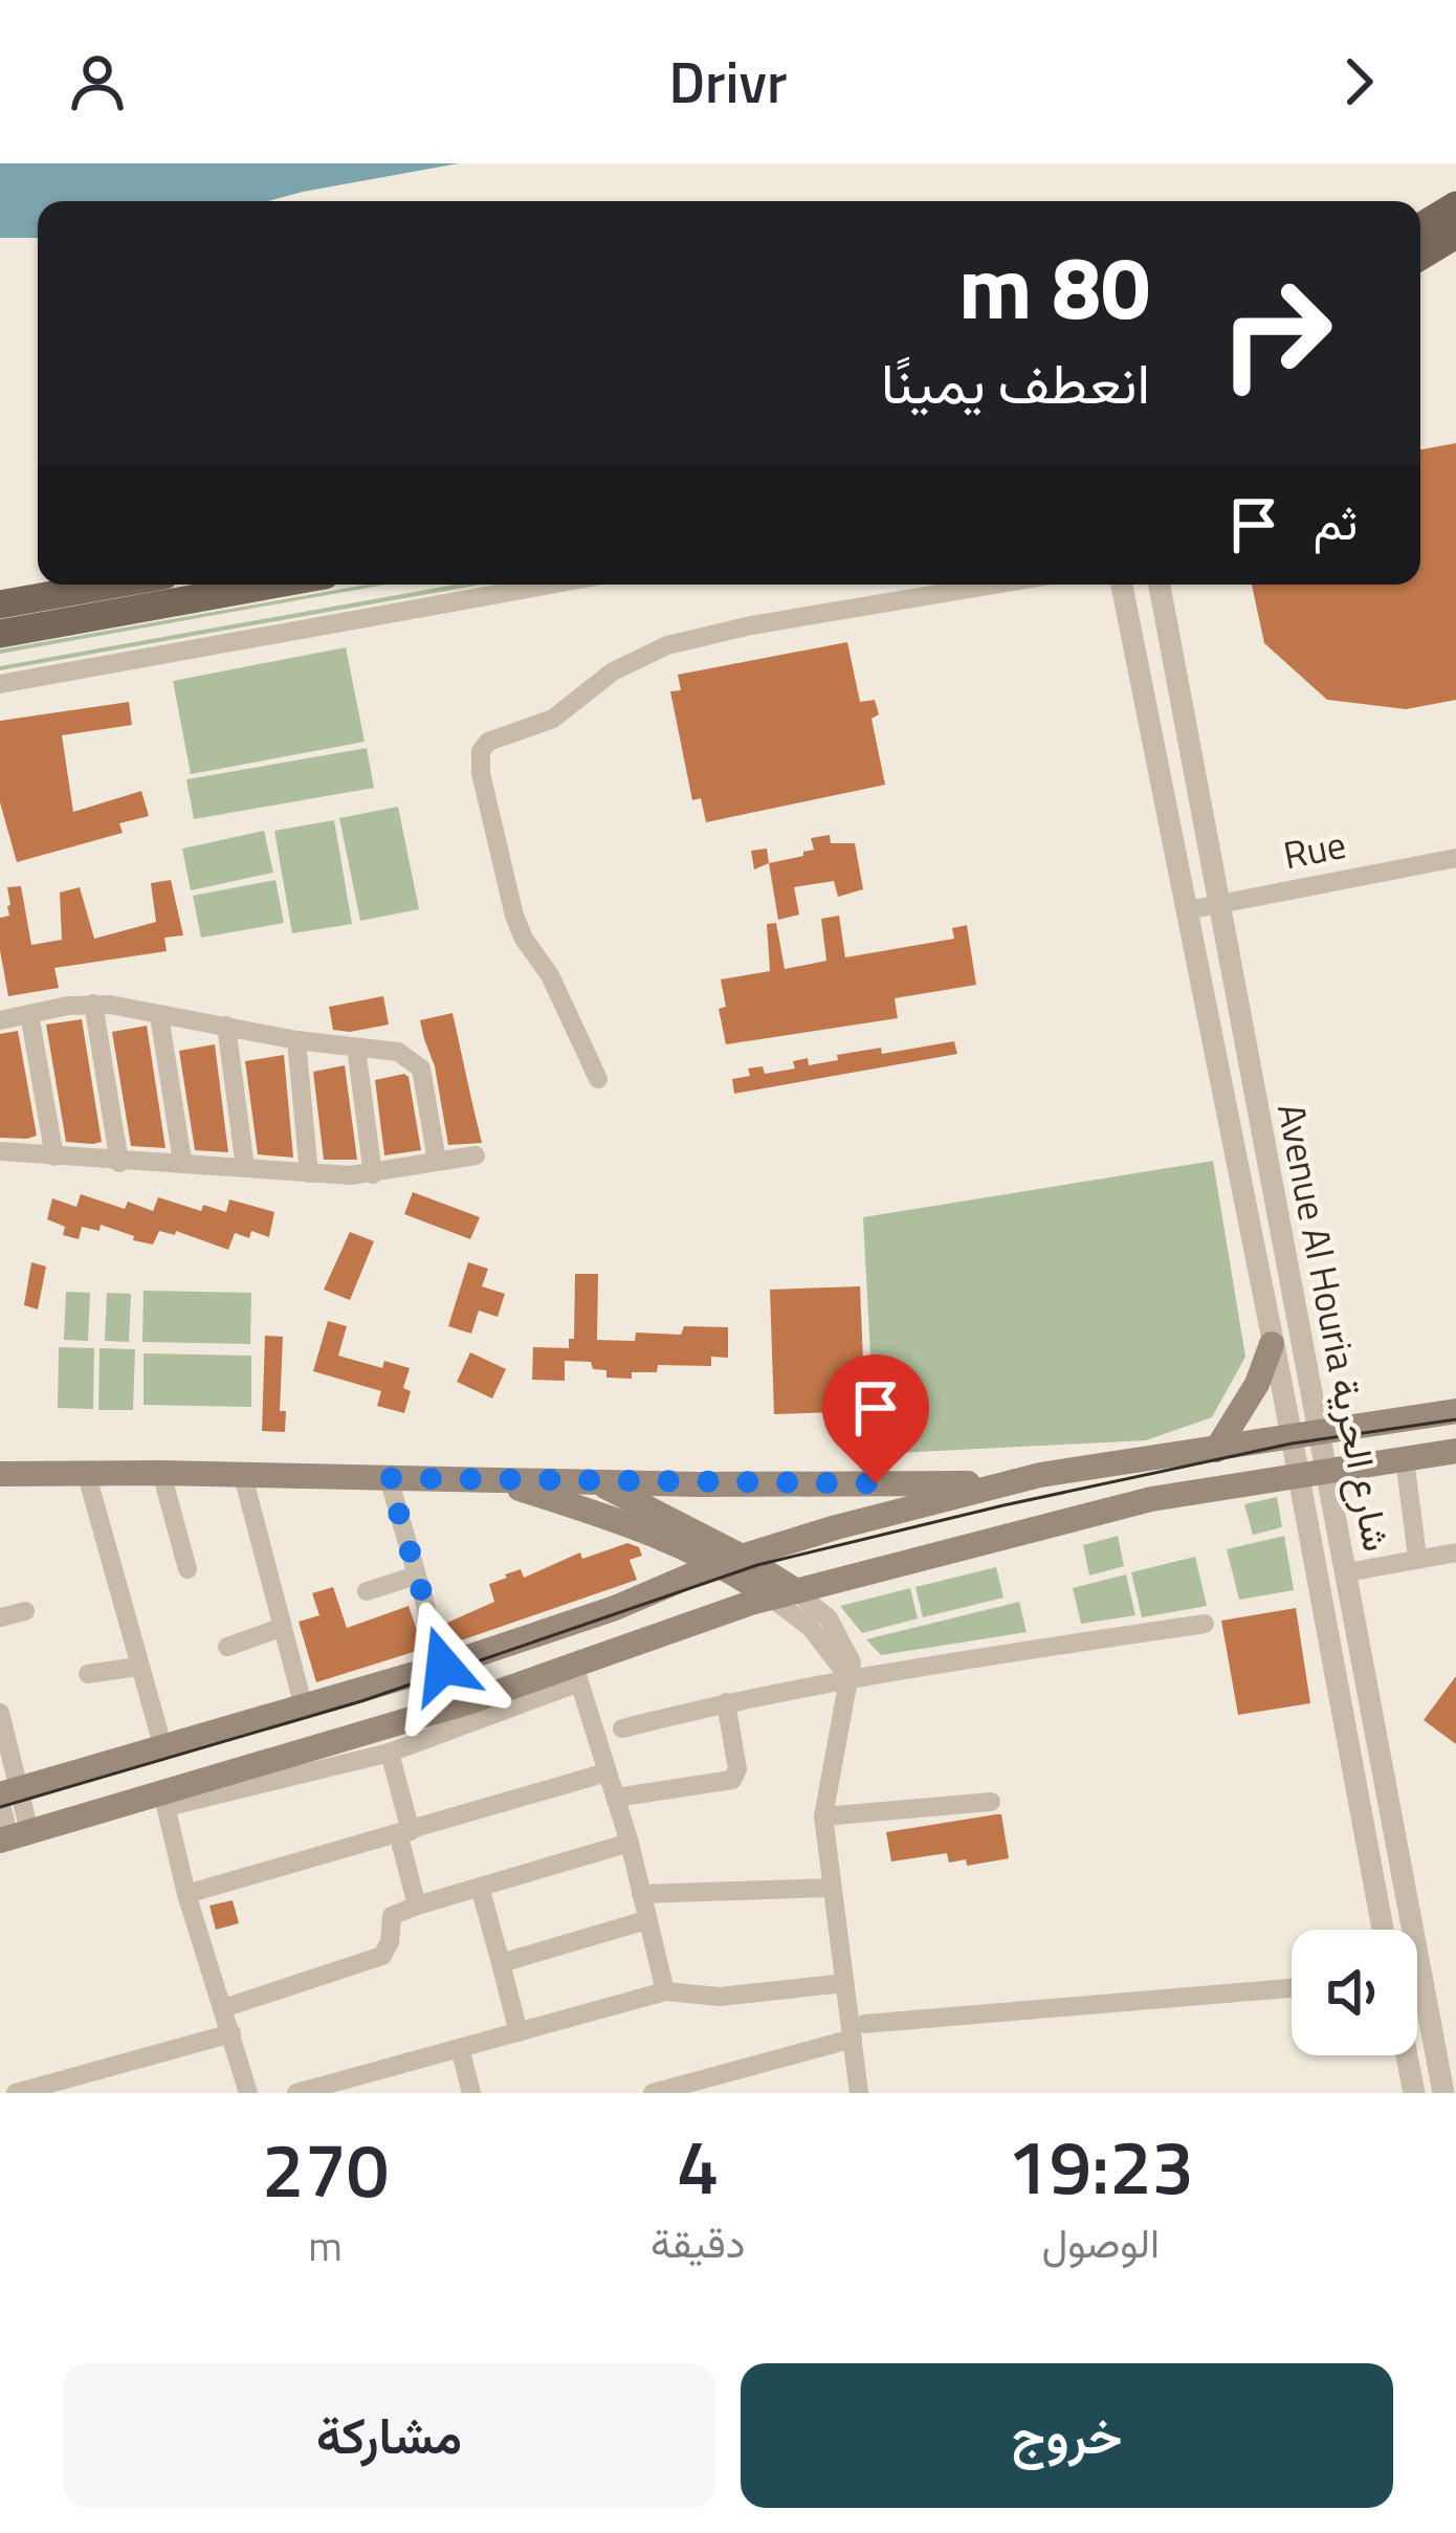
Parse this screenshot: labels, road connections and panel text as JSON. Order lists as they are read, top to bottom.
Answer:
{
  "streets": {
    "street": ["Rue", "Avenue Al Houria شارع الحرية"]
  },
  "crossings": [
    ["Rue", "Avenue Al Houria شارع الحرية"]
  ],
  "page": {
    "header": "Drivr",
    "turn": ["80 m", "انعطف يمينًا"],
    "then": "ثم",
    "eta": [
      "19:23",
      "الوصول",
      "4",
      "دقيقة",
      "270",
      "m"
    ],
    "buttons": ["خروج", "مشاركة"]
  }
}
